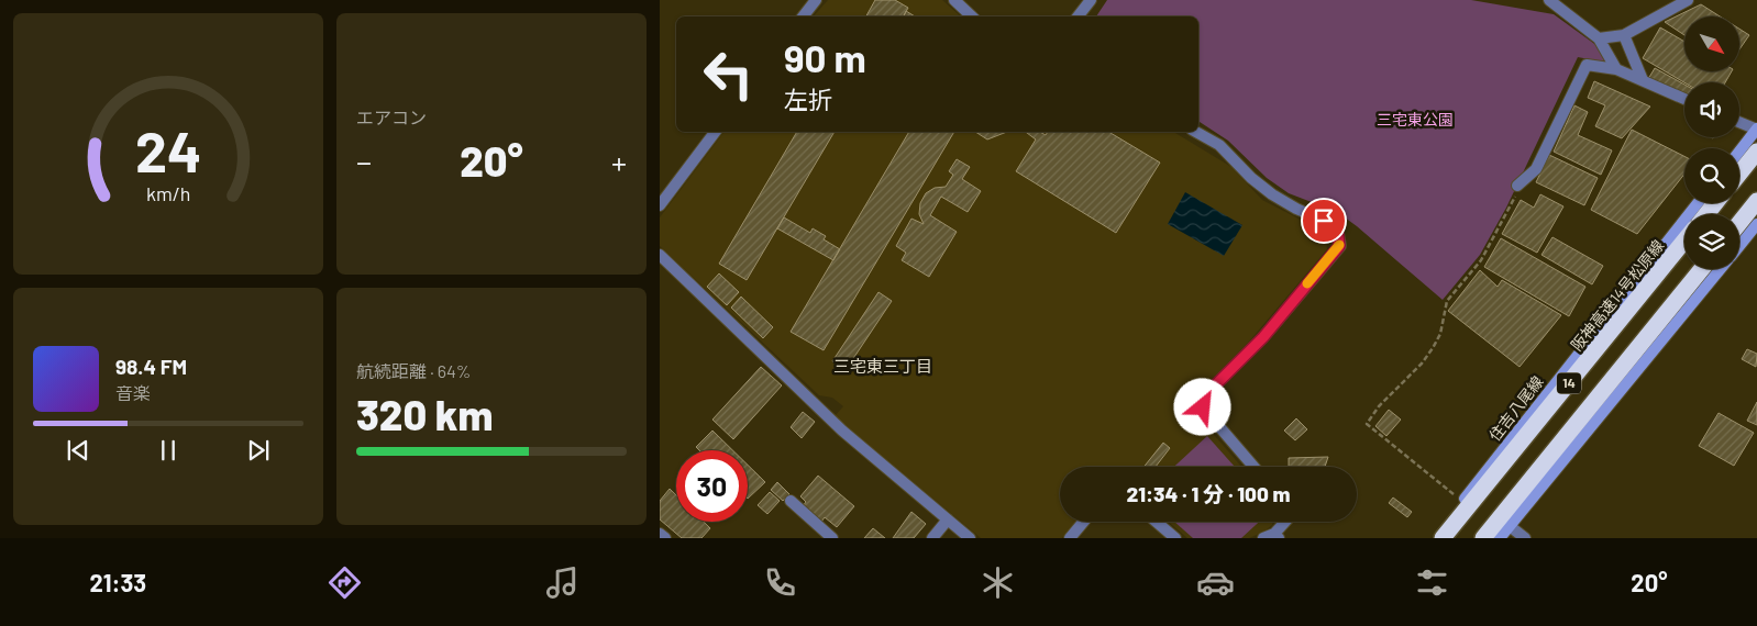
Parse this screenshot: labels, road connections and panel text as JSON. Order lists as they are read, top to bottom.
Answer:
{
  "streets": {
    "highway": ["阪神高速14号松原線", "14"],
    "main road": ["住吉八尾線"]
  },
  "districts": ["三宅東三丁目"],
  "parks": ["三宅東公園"],
  "north": "bottom right",
  "page": {
    "tile": [
      "エアコン",
      ["航続距離 · 64%", "320 km"]
    ],
    "turn": ["90 m", "左折"],
    "heat": ["−", "20°", "+"],
    "song": ["98.4 FM", "音楽"],
    "limit": "30",
    "trip": "21:34 · 1 分 · 100 m",
    "tabs": ["21:33", "20°"],
    "gauge": ["24", "km/h"]
  }
}
